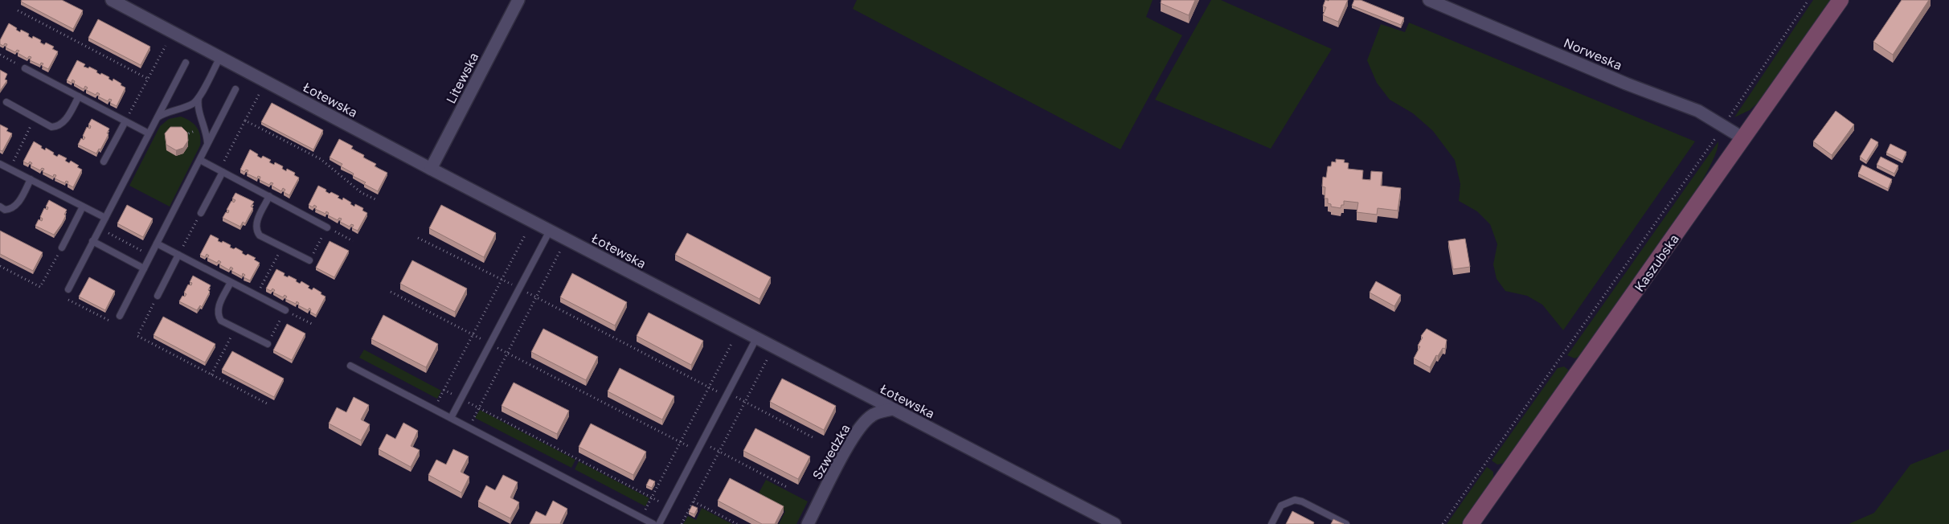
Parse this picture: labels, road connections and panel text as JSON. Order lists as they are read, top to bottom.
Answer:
{
  "streets": {
    "main road": ["Kaszubska"],
    "street": [
      "Norweska",
      "Litewska",
      "Łotewska",
      "Szwedzka"
    ]
  },
  "crossings": [
    ["Norweska", "Kaszubska"],
    ["Litewska", "Łotewska"],
    ["Łotewska", "Szwedzka"]
  ]
}
